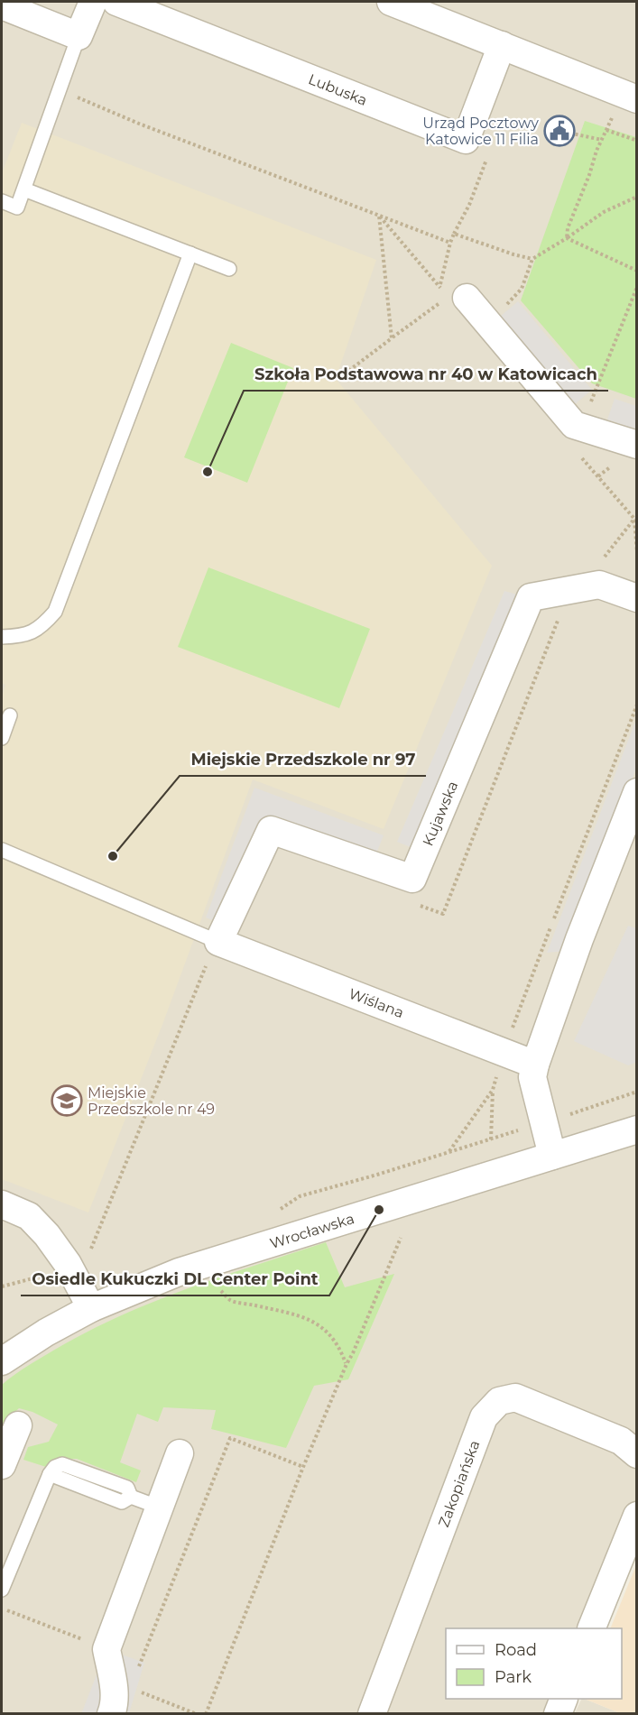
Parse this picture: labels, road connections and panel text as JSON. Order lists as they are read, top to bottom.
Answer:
{
  "streets": {
    "street": [
      "Lubuska",
      "Kujawska",
      "Wiślana",
      "Wrocławska",
      "Zakopiańska"
    ]
  },
  "crossings": [
    ["Kujawska", "Wiślana"]
  ],
  "places": {
    "public building": ["Urząd Pocztowy Katowice 11 Filia"],
    "other": ["Szkoła Podstawowa nr 40 w Katowicach", "Miejskie Przedszkole nr 97", "Osiedle Kukuczki DL Center Point"],
    "school or university": ["Miejskie Przedszkole nr 49"]
  },
  "legend": ["Road", "Park"]
}
